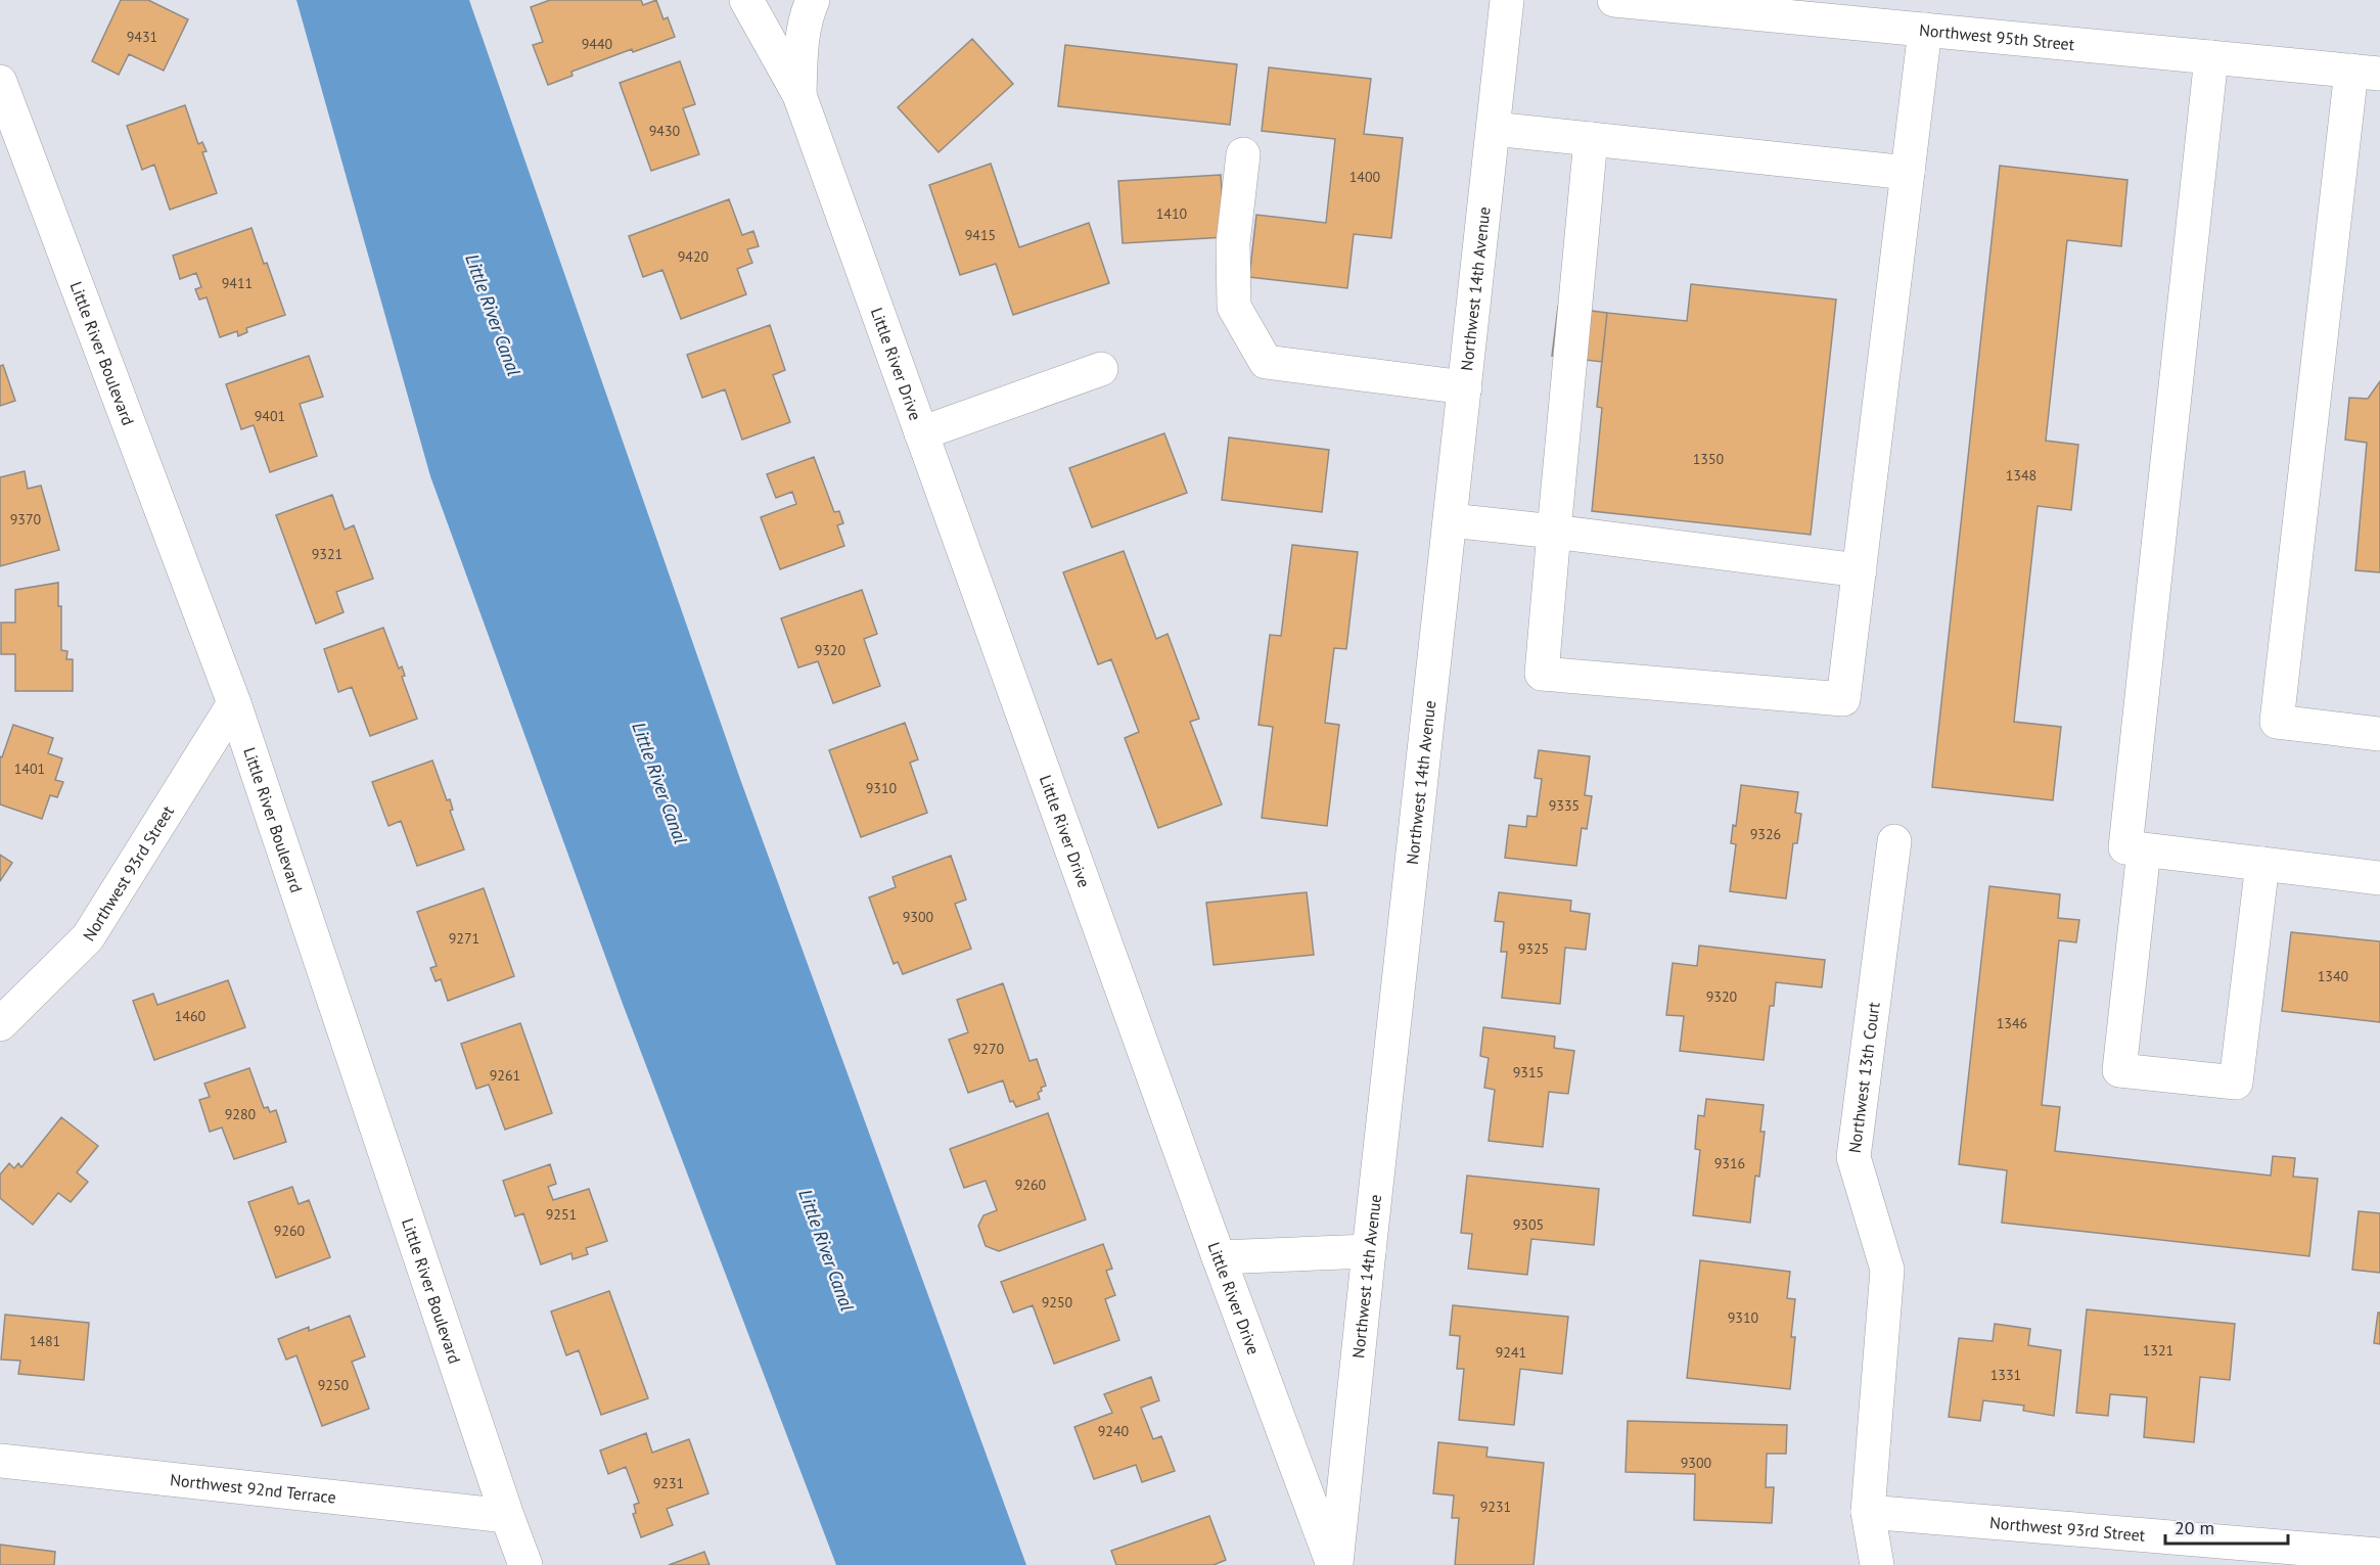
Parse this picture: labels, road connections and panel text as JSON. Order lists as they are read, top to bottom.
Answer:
{
  "streets": {
    "street": [
      "Northwest 95th Street",
      "Northwest 14th Avenue",
      "Little River Boulevard",
      "Little River Drive",
      "Northwest 93rd Street",
      "Northwest 13th Court",
      "Northwest 92nd Terrace"
    ]
  },
  "crossings": [
    ["Northwest 14th Avenue", "Little River Drive"],
    ["Little River Boulevard", "Northwest 93rd Street"],
    ["Little River Boulevard", "Northwest 92nd Terrace"],
    ["Northwest 93rd Street", "Northwest 13th Court"]
  ],
  "water": ["Little River Canal"],
  "house_numbers": [
    "9431",
    "9440",
    "9430",
    "1400",
    "1410",
    "9415",
    "9420",
    "9411",
    "9401",
    "1350",
    "1348",
    "9370",
    "9321",
    "9320",
    "1401",
    "9310",
    "9335",
    "9326",
    "9300",
    "9271",
    "9325",
    "1340",
    "9320",
    "1460",
    "1346",
    "9270",
    "9315",
    "9261",
    "9280",
    "9316",
    "9260",
    "9251",
    "9305",
    "9260",
    "9250",
    "9310",
    "1481",
    "1321",
    "9241",
    "1331",
    "9250",
    "9240",
    "9300",
    "9231",
    "9231"
  ],
  "scale_bar": "20 m"
}
